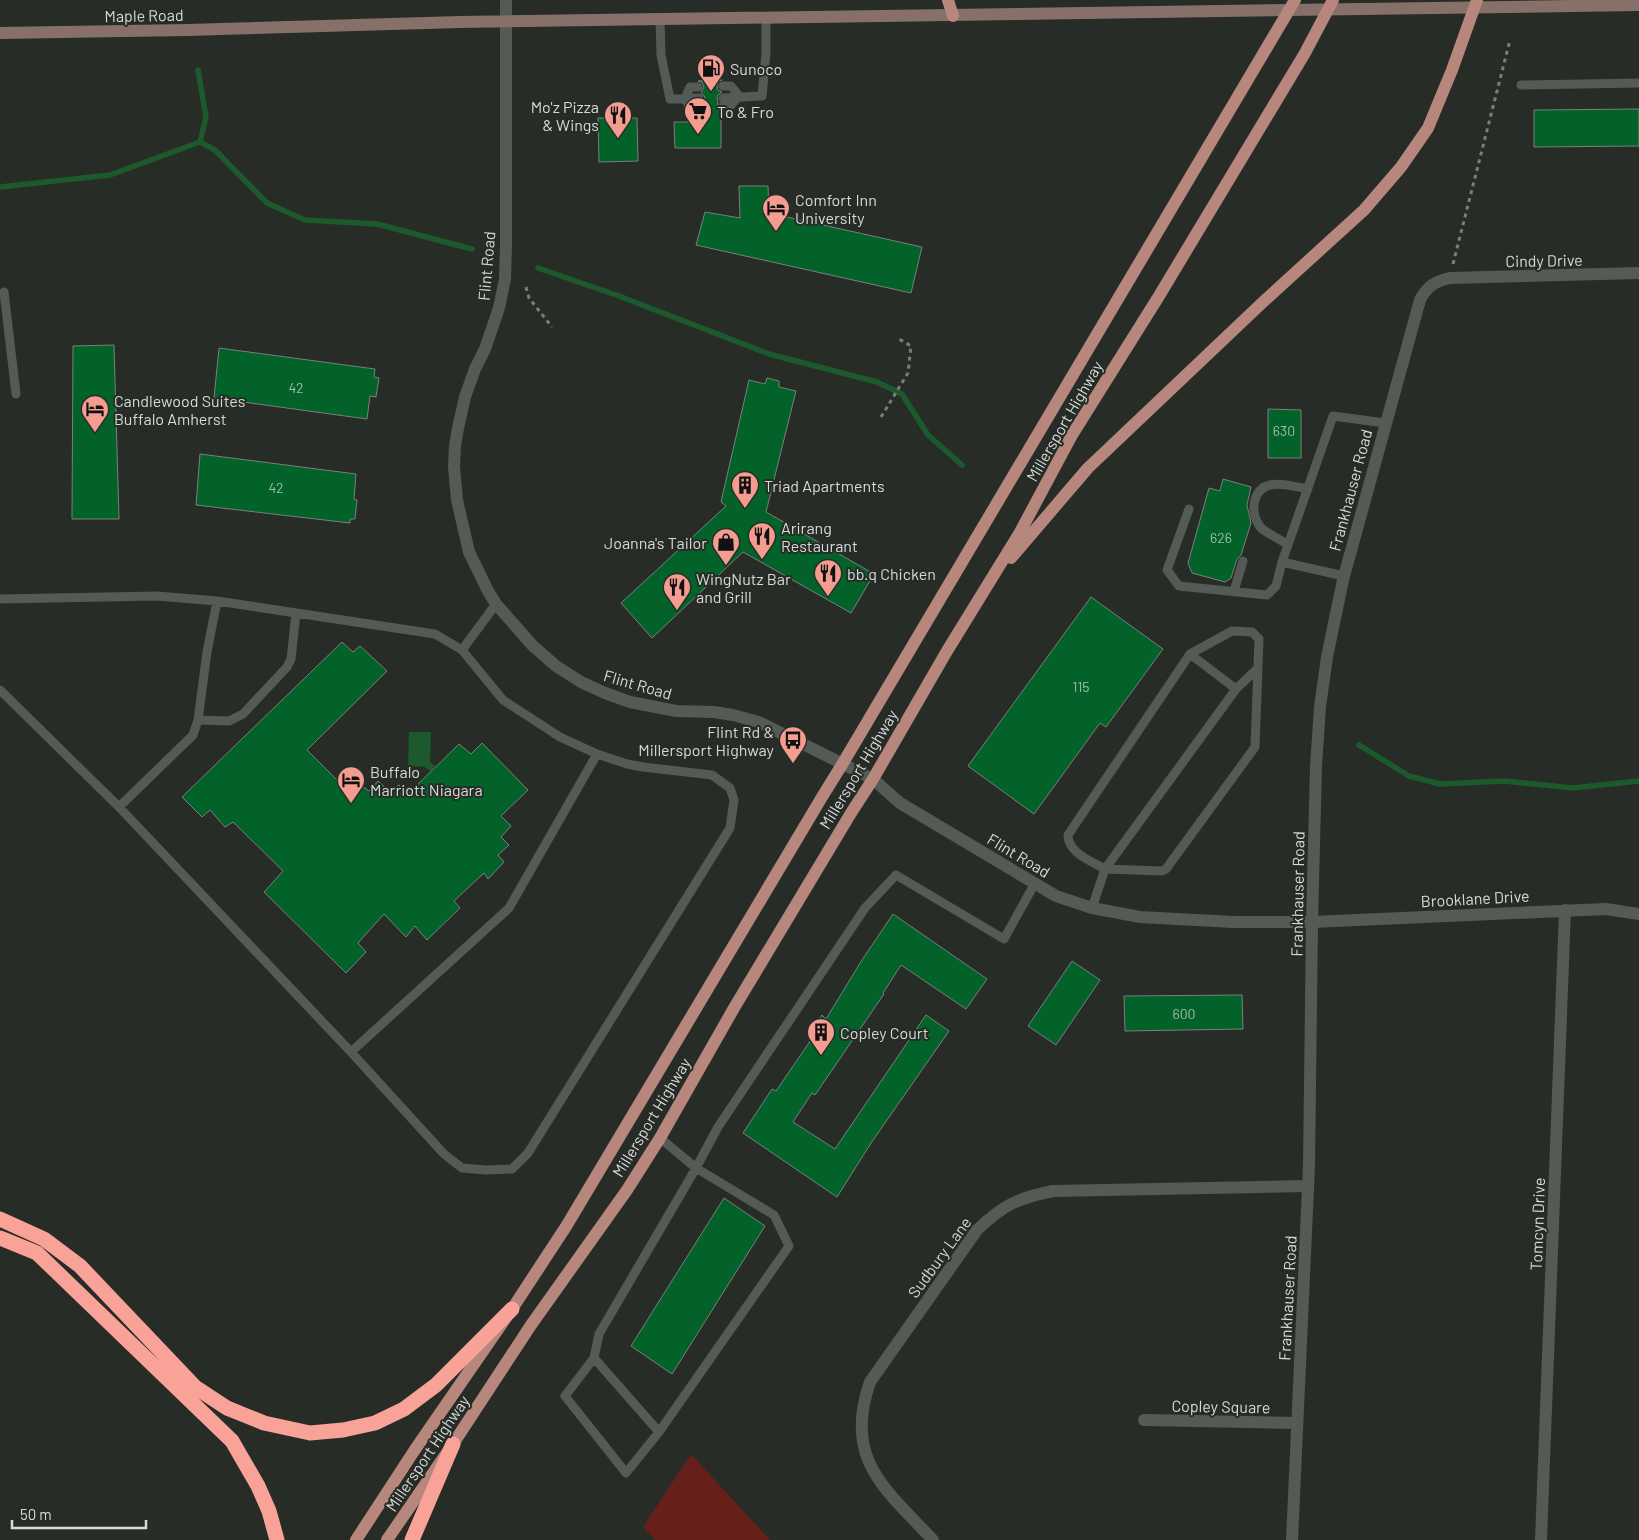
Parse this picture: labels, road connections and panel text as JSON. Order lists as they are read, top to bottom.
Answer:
{
  "streets": {
    "main road": ["Maple Road", "Millersport Highway"],
    "street": [
      "Cindy Drive",
      "Flint Road",
      "Frankhauser Road",
      "Brooklane Drive",
      "Tomcyn Drive",
      "Sudbury Lane",
      "Copley Square"
    ]
  },
  "crossings": [
    ["Maple Road", "Flint Road"],
    ["Cindy Drive", "Frankhauser Road"],
    ["Flint Road", "Millersport Highway"],
    ["Flint Road", "Frankhauser Road"],
    ["Flint Road", "Brooklane Drive"],
    ["Frankhauser Road", "Brooklane Drive"],
    ["Frankhauser Road", "Sudbury Lane"],
    ["Frankhauser Road", "Copley Square"],
    ["Brooklane Drive", "Tomcyn Drive"]
  ],
  "places": {
    "fuel station": ["Sunoco"],
    "supermarket": ["To & Fro"],
    "restaurant": [
      "Mo'z Pizza & Wings",
      "Arirang Restaurant",
      "bb.q Chicken",
      "WingNutz Bar and Grill"
    ],
    "hotel": ["Comfort Inn University", "Candlewood Suites Buffalo Amherst", "Buffalo Marriott Niagara"],
    "building": ["Triad Apartments", "Copley Court"],
    "shop": ["Joanna's Tailor"],
    "bus stop": ["Flint Rd & Millersport Highway"]
  },
  "house_numbers": [
    "42",
    "630",
    "42",
    "626",
    "115",
    "600"
  ],
  "scale_bar": "50 m"
}
